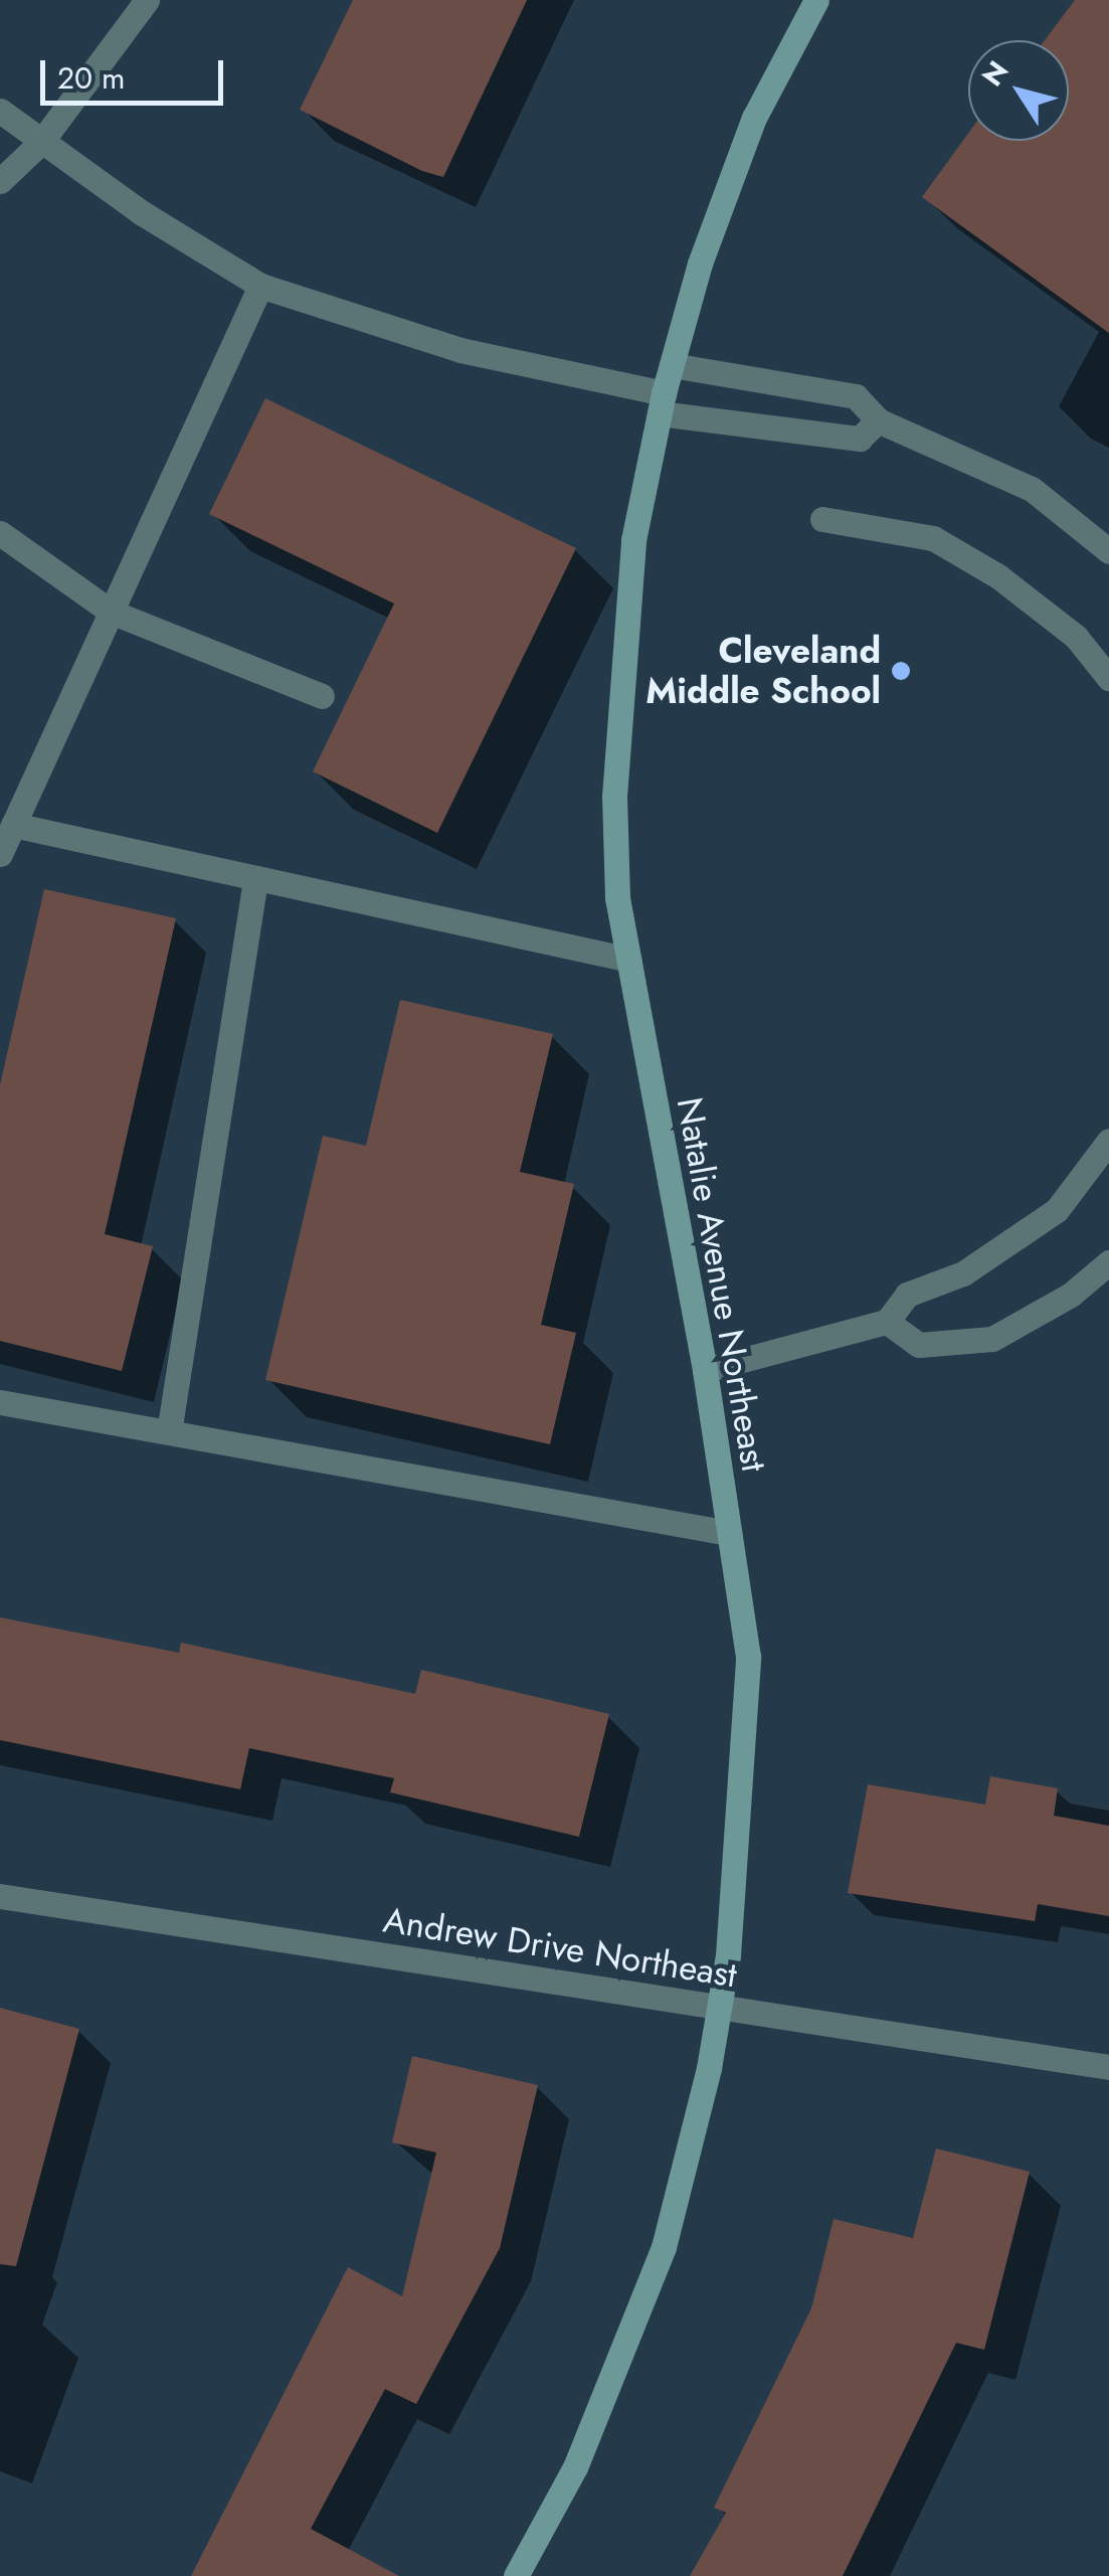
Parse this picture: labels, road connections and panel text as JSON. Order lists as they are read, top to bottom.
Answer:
{
  "streets": {
    "street": ["Natalie Avenue Northeast", "Andrew Drive Northeast"]
  },
  "crossings": [
    ["Natalie Avenue Northeast", "Andrew Drive Northeast"]
  ],
  "places": ["Cleveland Middle School"],
  "scale_bar": "20 m",
  "north": "top left"
}
